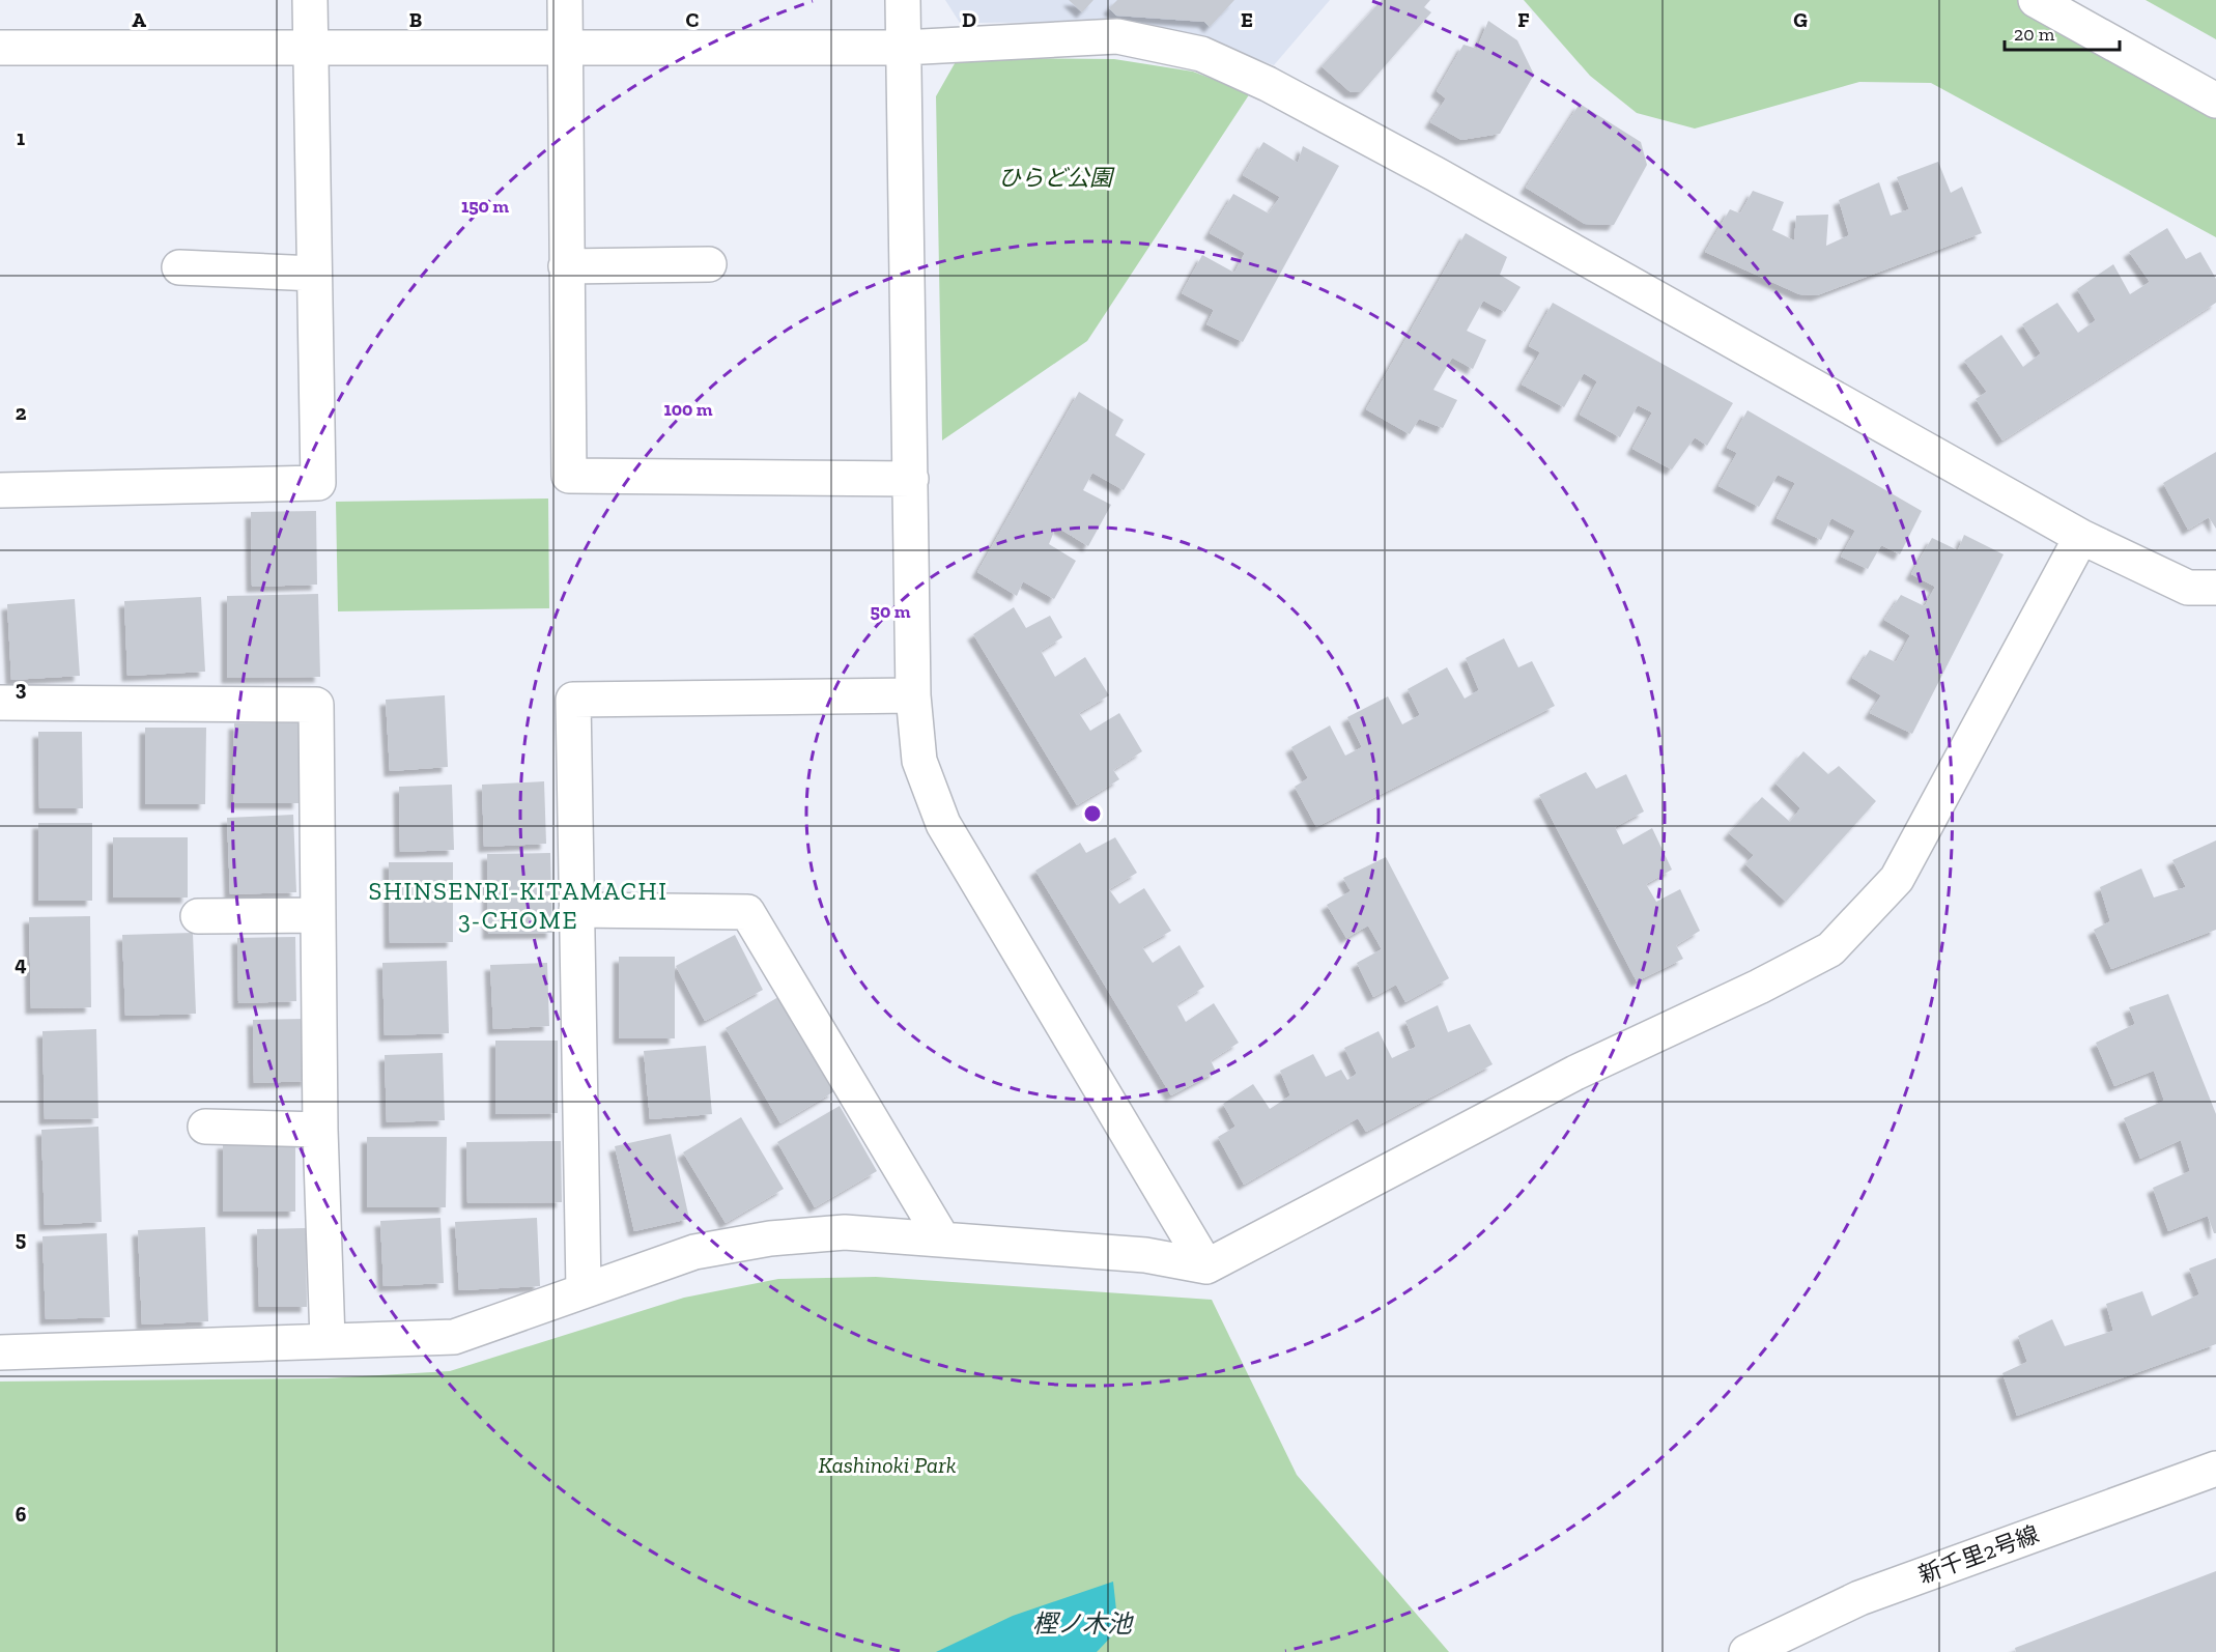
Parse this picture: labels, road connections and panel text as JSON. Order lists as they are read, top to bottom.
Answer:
{
  "streets": {
    "street": ["新千里2号線"]
  },
  "districts": ["SHINSENRI-KITAMACHI 3-CHOME"],
  "water": ["樫ノ木池"],
  "parks": ["ひらど公園", "Kashinoki Park"],
  "scale_bar": "20 m",
  "grid": {
    "columns": [
      "A",
      "B",
      "C",
      "D",
      "E",
      "F",
      "G"
    ],
    "rows": [
      "1",
      "2",
      "3",
      "4",
      "5",
      "6"
    ]
  },
  "rings": ["150 m", "100 m", "50 m"]
}
